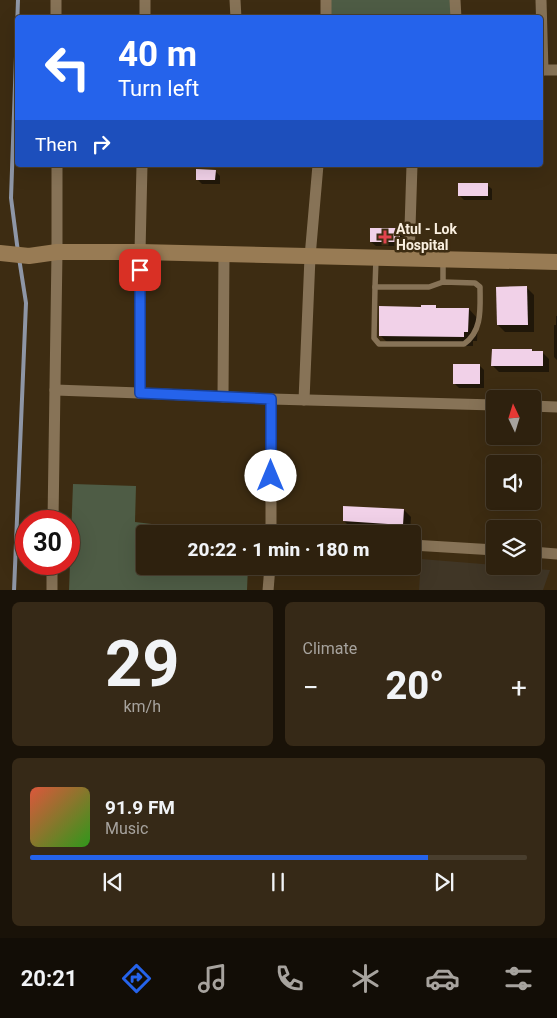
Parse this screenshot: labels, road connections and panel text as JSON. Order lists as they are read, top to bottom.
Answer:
{
  "places": {
    "health": ["Atul - Lok Hospital"]
  },
  "north": "top",
  "page": {
    "turn": ["40 m", "Turn left"],
    "then": "Then",
    "limit": "30",
    "trip": "20:22 · 1 min · 180 m",
    "tile": [
      ["29", "km/h"],
      "Climate"
    ],
    "heat": ["−", "20°", "+"],
    "song": ["91.9 FM", "Music"],
    "tabs": "20:21"
  }
}
